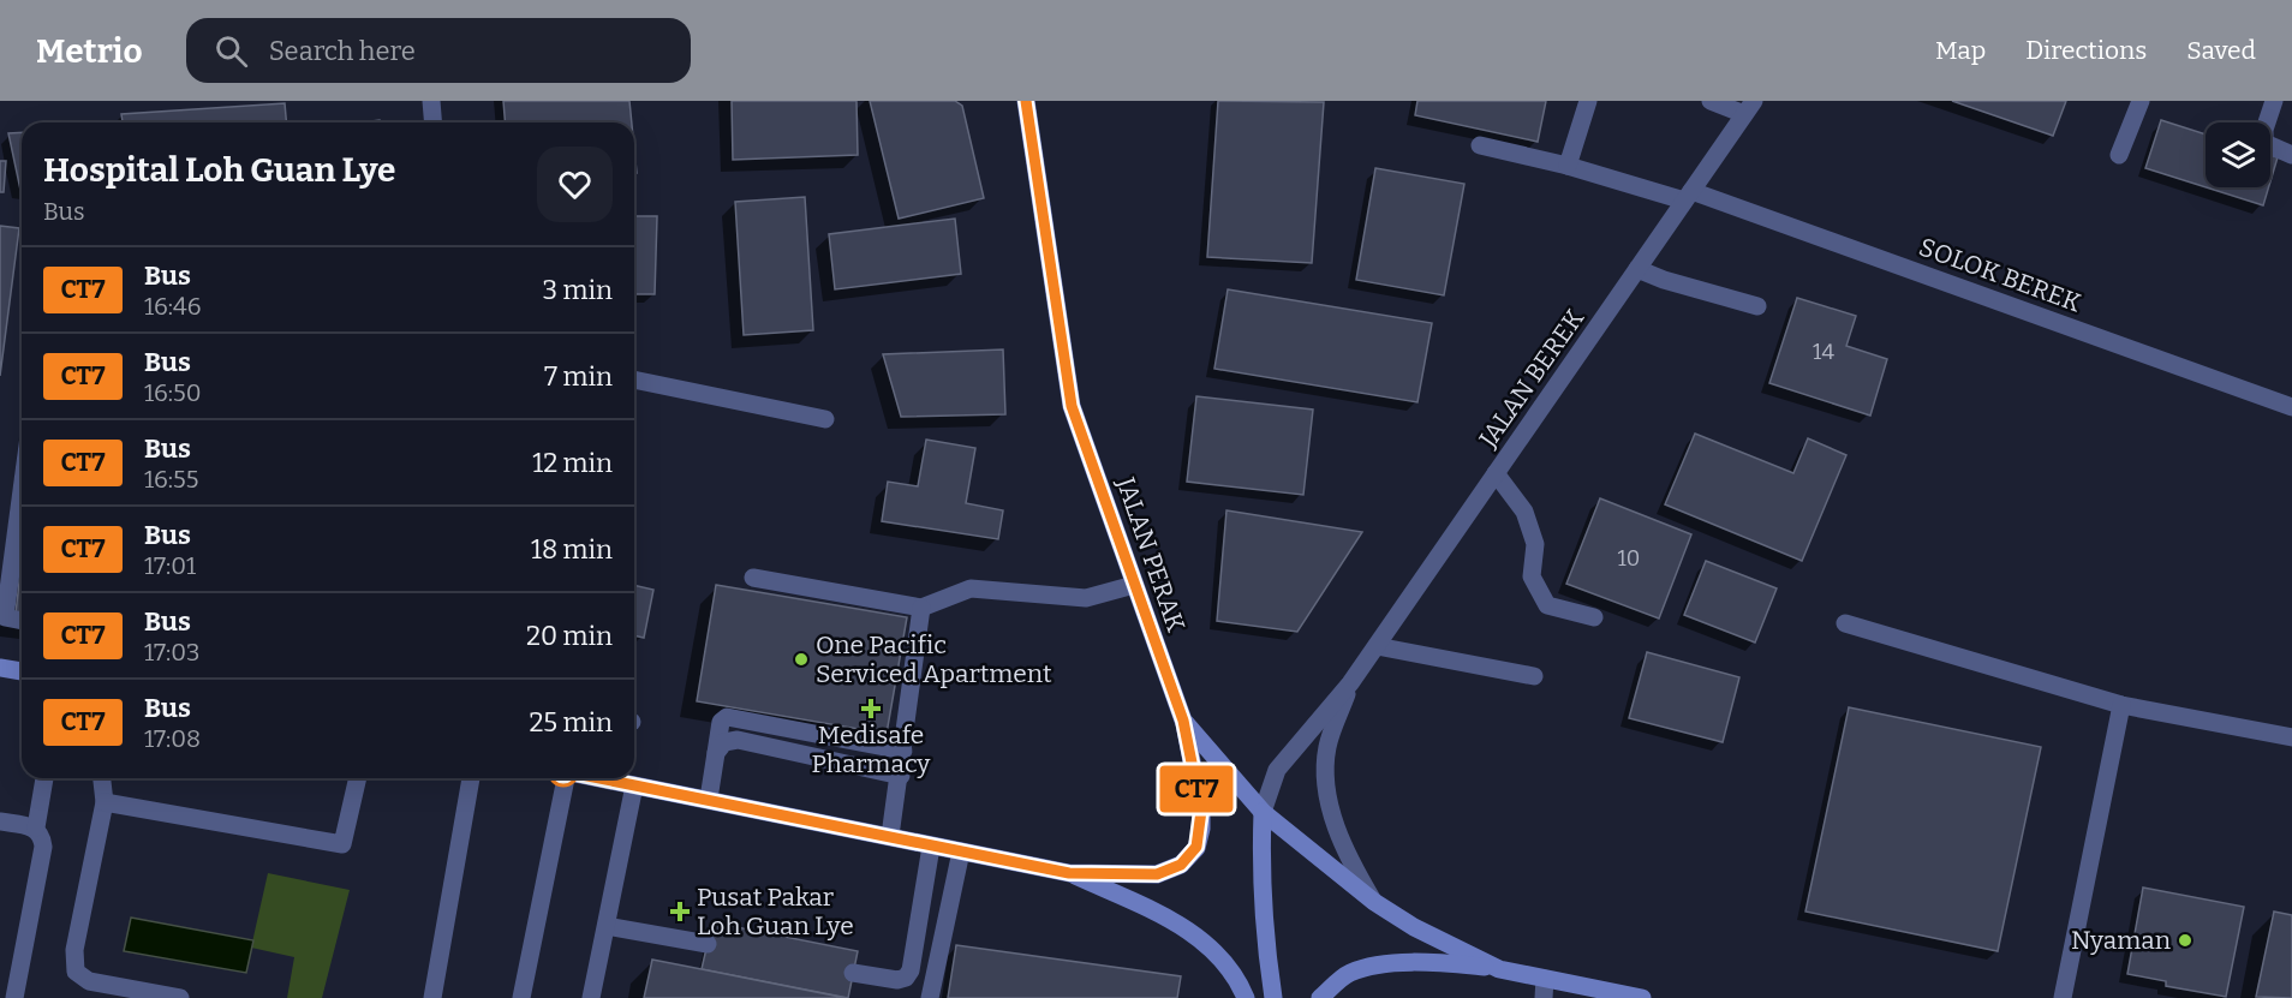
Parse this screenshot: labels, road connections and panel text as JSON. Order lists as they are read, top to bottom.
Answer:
{
  "streets": {
    "main road": ["JALAN PERAK"],
    "street": ["SOLOK BEREK", "JALAN BEREK"]
  },
  "crossings": [
    ["SOLOK BEREK", "JALAN BEREK"],
    ["JALAN BEREK", "JALAN PERAK"]
  ],
  "places": {
    "other": ["One Pacific Serviced Apartment", "Nyaman"],
    "health": ["Medisafe Pharmacy", "Pusat Pakar Loh Guan Lye"]
  },
  "lines": ["bus line CT7"],
  "house_numbers": ["14", "10"],
  "page": {
    "header": "Metrio",
    "search": "Search here",
    "nav": ["Map", "Directions", "Saved"],
    "on_map": "CT7",
    "heading": ["Hospital Loh Guan Lye", "Bus"],
    "list": [
      {
        "mark": "CT7",
        "name": "Bus",
        "note": "16:46",
        "value": "3 min"
      },
      {
        "mark": "CT7",
        "name": "Bus",
        "note": "16:50",
        "value": "7 min"
      },
      {
        "mark": "CT7",
        "name": "Bus",
        "note": "16:55",
        "value": "12 min"
      },
      {
        "mark": "CT7",
        "name": "Bus",
        "note": "17:01",
        "value": "18 min"
      },
      {
        "mark": "CT7",
        "name": "Bus",
        "note": "17:03",
        "value": "20 min"
      },
      {
        "mark": "CT7",
        "name": "Bus",
        "note": "17:08",
        "value": "25 min"
      }
    ]
  }
}
